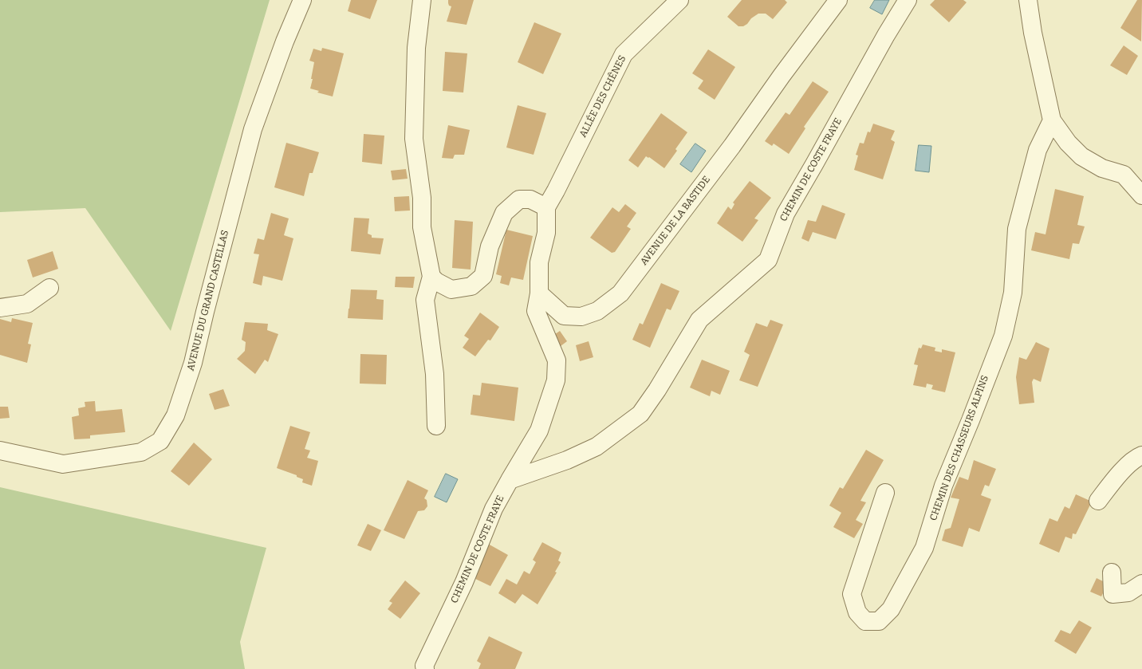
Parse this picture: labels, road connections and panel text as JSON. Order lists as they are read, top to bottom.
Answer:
{
  "streets": {
    "street": [
      "ALLÉE DES CHÊNES",
      "CHEMIN DE COSTE FRAYE",
      "AVENUE DE LA BASTIDE",
      "AVENUE DU GRAND CASTELLAS",
      "CHEMIN DES CHASSEURS ALPINS"
    ]
  }
}
